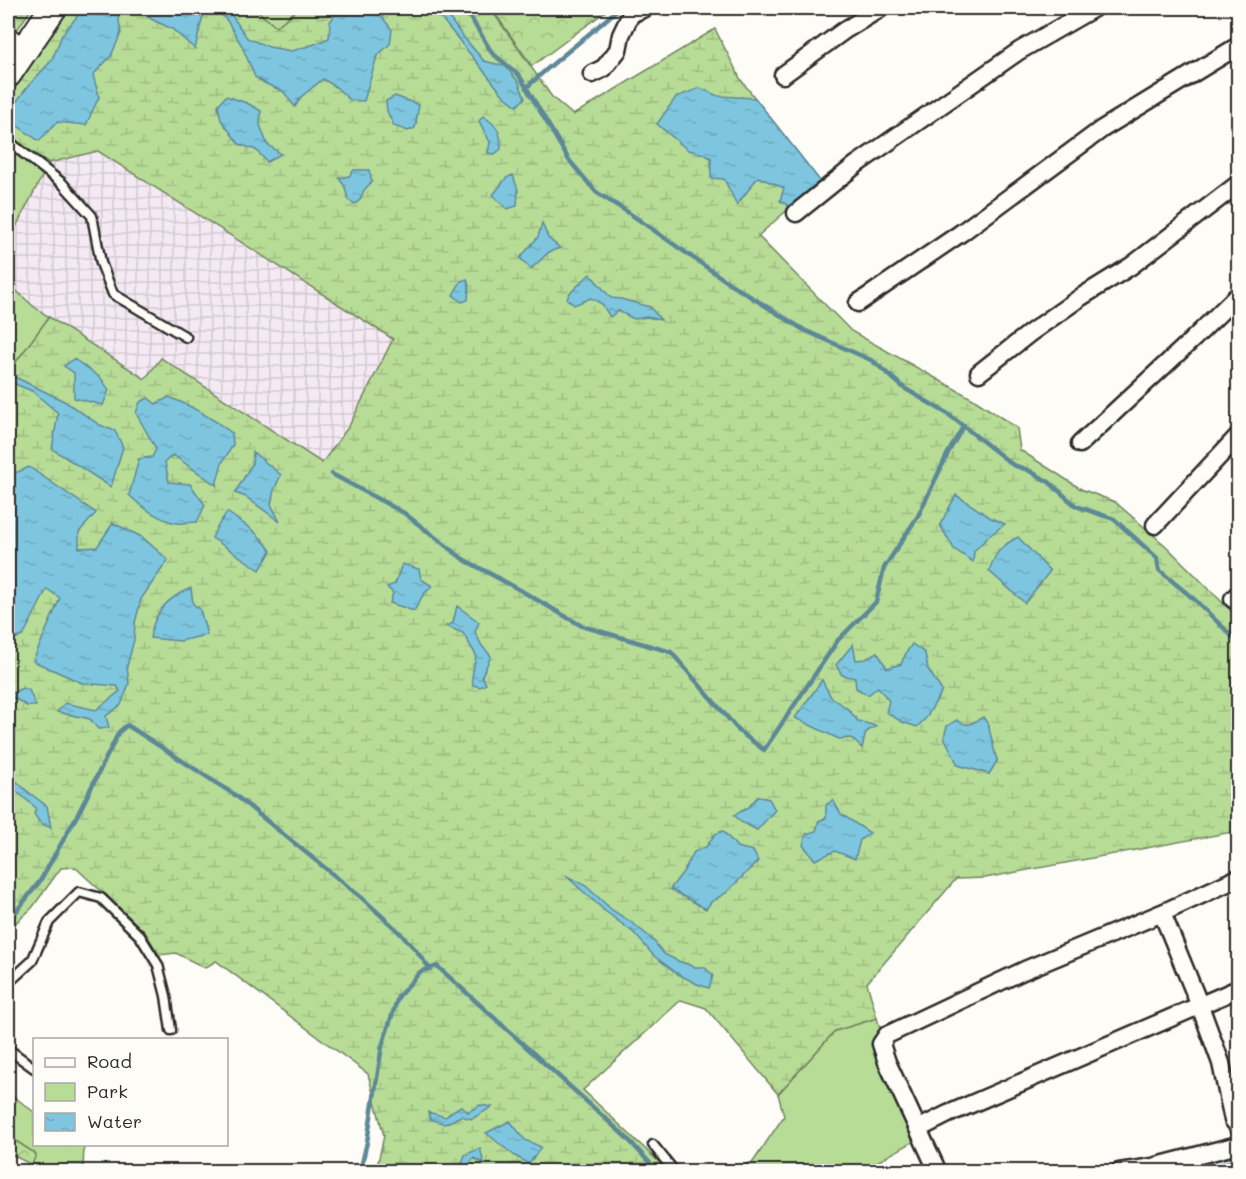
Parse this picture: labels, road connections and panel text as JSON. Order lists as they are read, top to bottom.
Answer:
{
  "legend": ["Road", "Park", "Water"]
}
